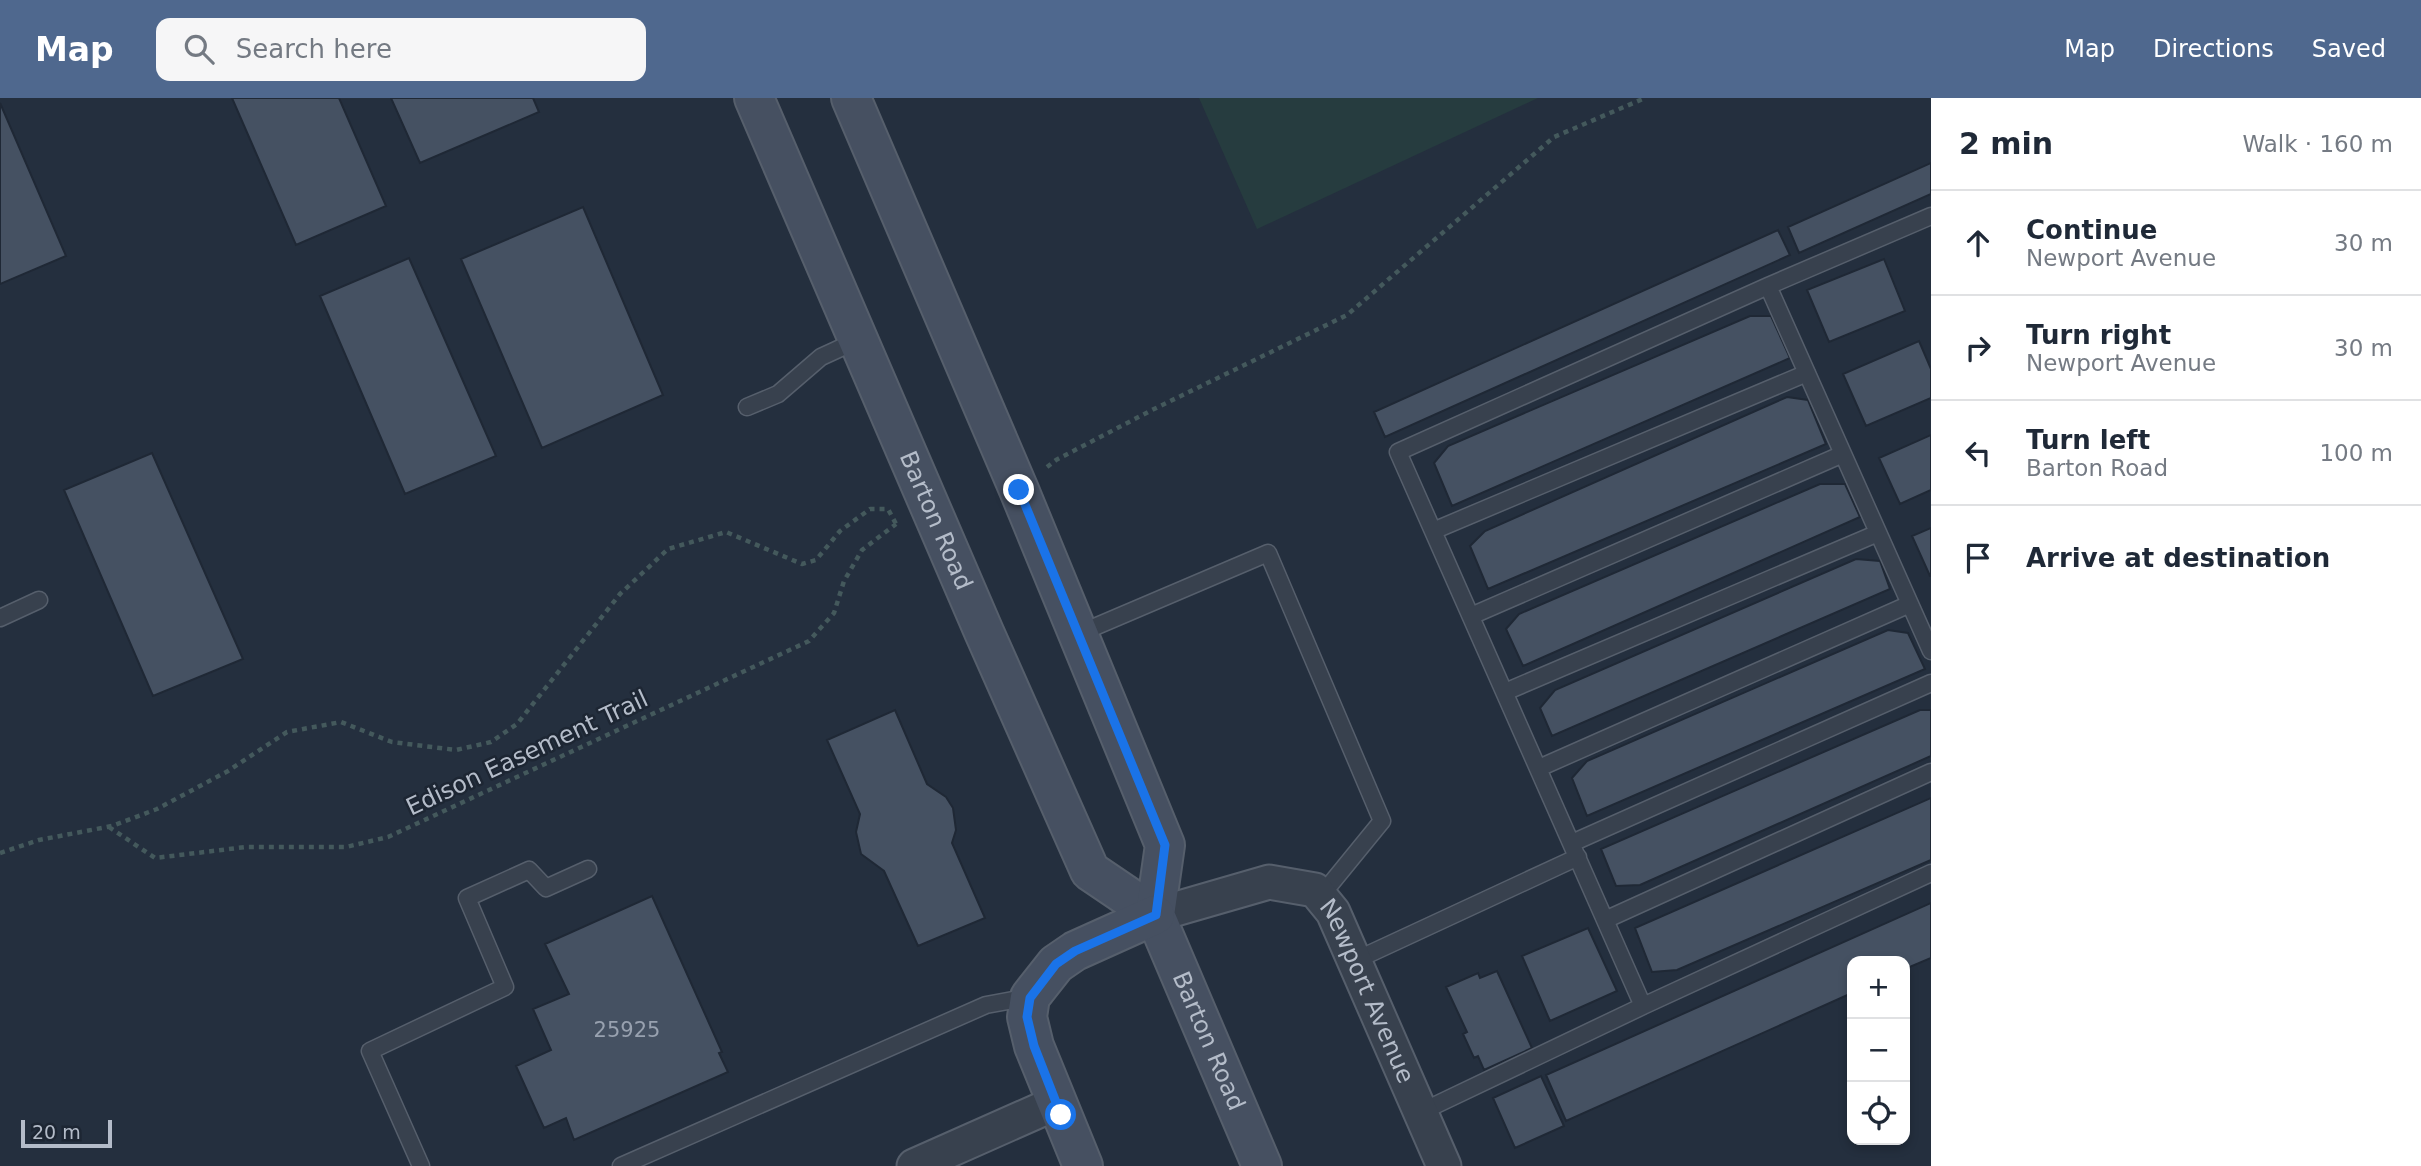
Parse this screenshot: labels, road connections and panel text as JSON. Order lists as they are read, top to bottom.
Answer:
{
  "streets": {
    "main road": ["Barton Road", "Newport Avenue"],
    "path": ["Edison Easement Trail"]
  },
  "crossings": [
    ["Barton Road", "Edison Easement Trail"],
    ["Barton Road", "Newport Avenue"]
  ],
  "house_numbers": ["25925"],
  "scale_bar": "20 m",
  "page": {
    "header": "Map",
    "search": "Search here",
    "nav": ["Map", "Directions", "Saved"],
    "heading": ["2 min", "Walk · 160 m"],
    "list": [
      ["Continue", "Newport Avenue", "30 m"],
      ["Turn right", "Newport Avenue", "30 m"],
      ["Turn left", "Barton Road", "100 m"],
      "Arrive at destination"
    ],
    "map_buttons": ["+", "−"],
    "scale": "20 m"
  }
}
